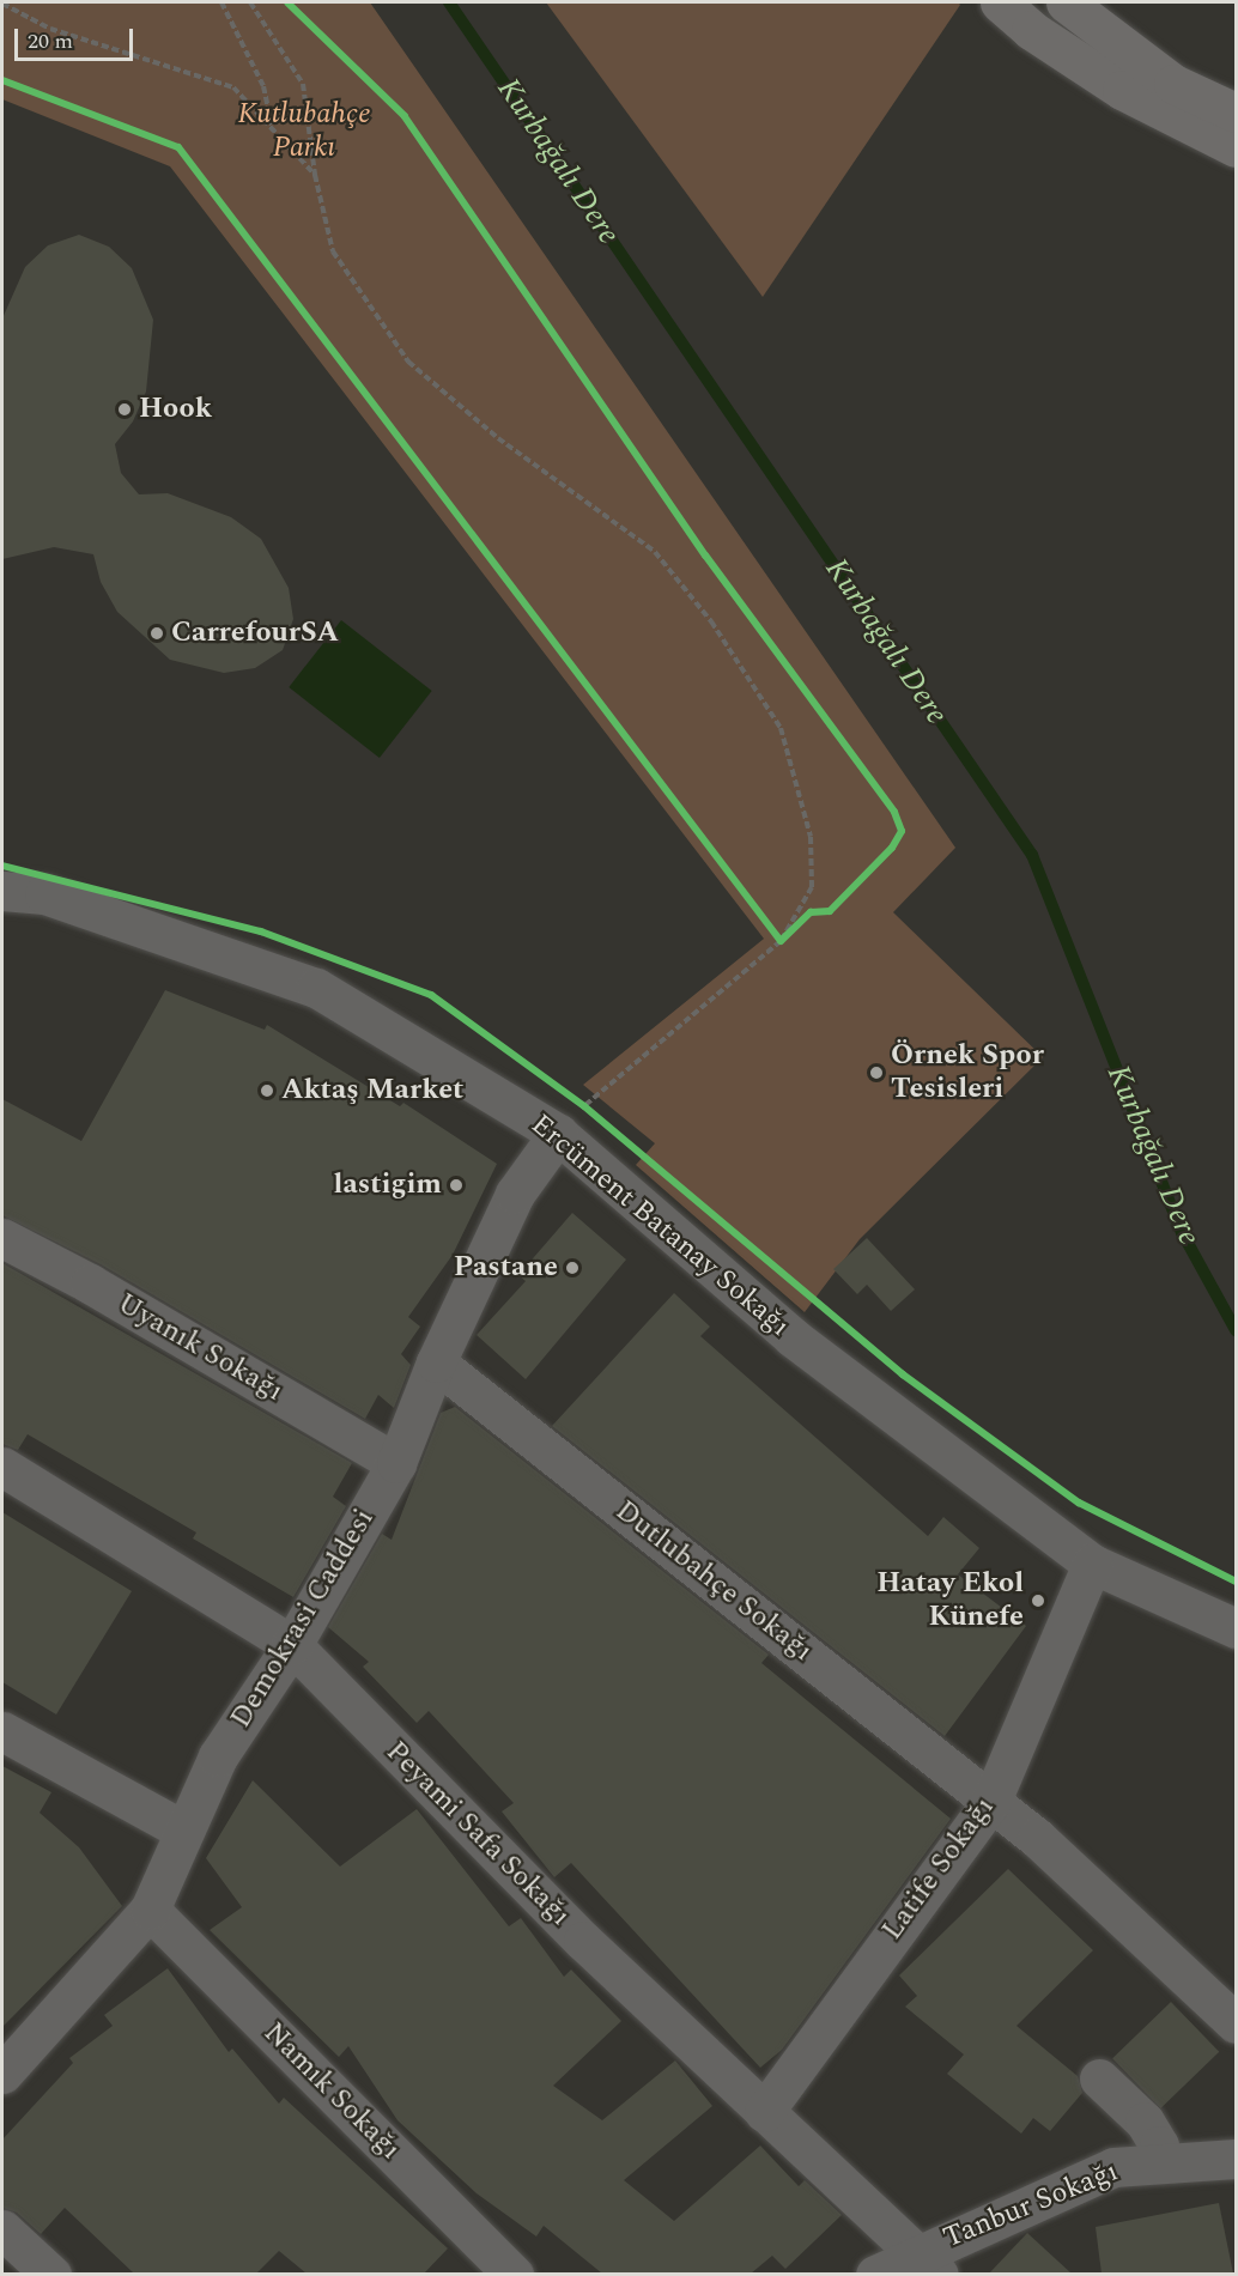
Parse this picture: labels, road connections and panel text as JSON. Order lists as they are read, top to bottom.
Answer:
{
  "streets": {
    "street": [
      "Ercüment Batanay Sokağı",
      "Uyanık Sokağı",
      "Dutlubahçe Sokağı",
      "Demokrasi Caddesi",
      "Peyami Safa Sokağı",
      "Latife Sokağı",
      "Namık Sokağı",
      "Tanbur Sokağı"
    ]
  },
  "crossings": [
    ["Ercüment Batanay Sokağı", "Demokrasi Caddesi"],
    ["Ercüment Batanay Sokağı", "Latife Sokağı"],
    ["Uyanık Sokağı", "Demokrasi Caddesi"],
    ["Dutlubahçe Sokağı", "Demokrasi Caddesi"],
    ["Dutlubahçe Sokağı", "Latife Sokağı"],
    ["Demokrasi Caddesi", "Peyami Safa Sokağı"],
    ["Demokrasi Caddesi", "Namık Sokağı"],
    ["Peyami Safa Sokağı", "Latife Sokağı"],
    ["Peyami Safa Sokağı", "Tanbur Sokağı"]
  ],
  "water": ["Kurbağalı Dere"],
  "parks": ["Kutlubahçe Parkı"],
  "places": [
    "Hook",
    "CarrefourSA",
    "Örnek Spor Tesisleri",
    "Aktaş Market",
    "lastigim",
    "Pastane",
    "Hatay Ekol Künefe"
  ],
  "scale_bar": "20 m"
}
